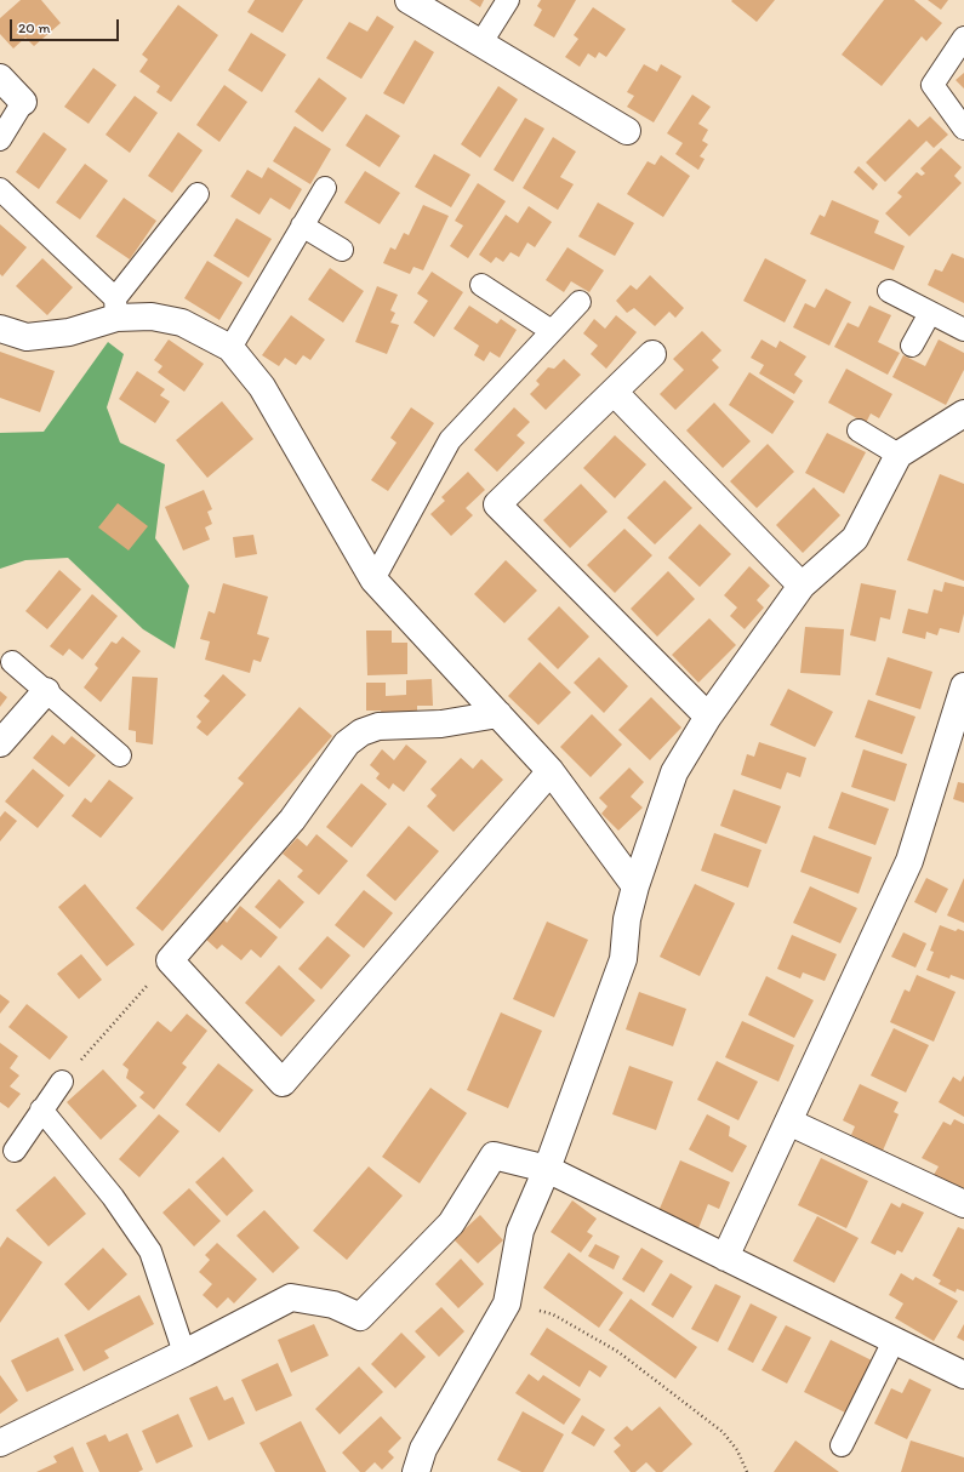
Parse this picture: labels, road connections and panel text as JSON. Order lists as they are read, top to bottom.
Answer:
{
  "scale_bar": "20 m"
}
